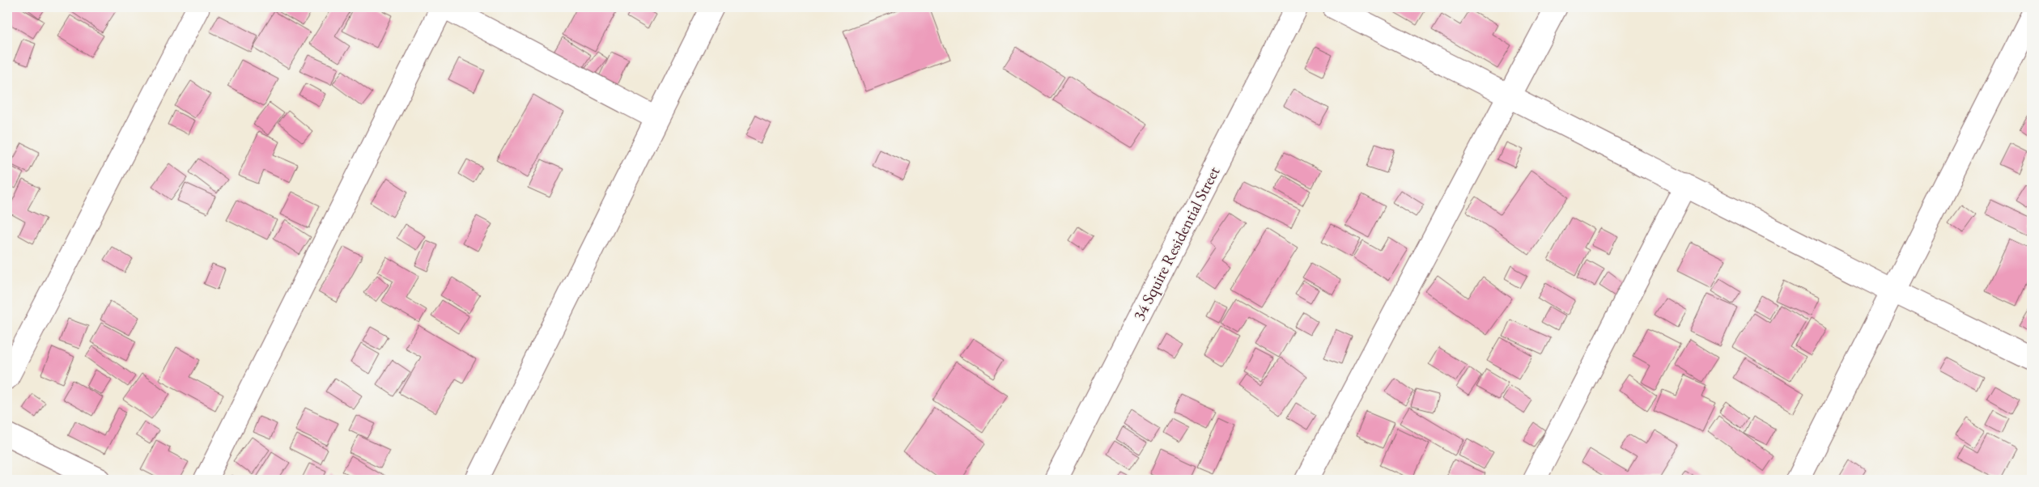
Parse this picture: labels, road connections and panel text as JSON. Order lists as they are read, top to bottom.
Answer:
{
  "streets": {
    "street": ["34 Squire Residential Street"]
  }
}
